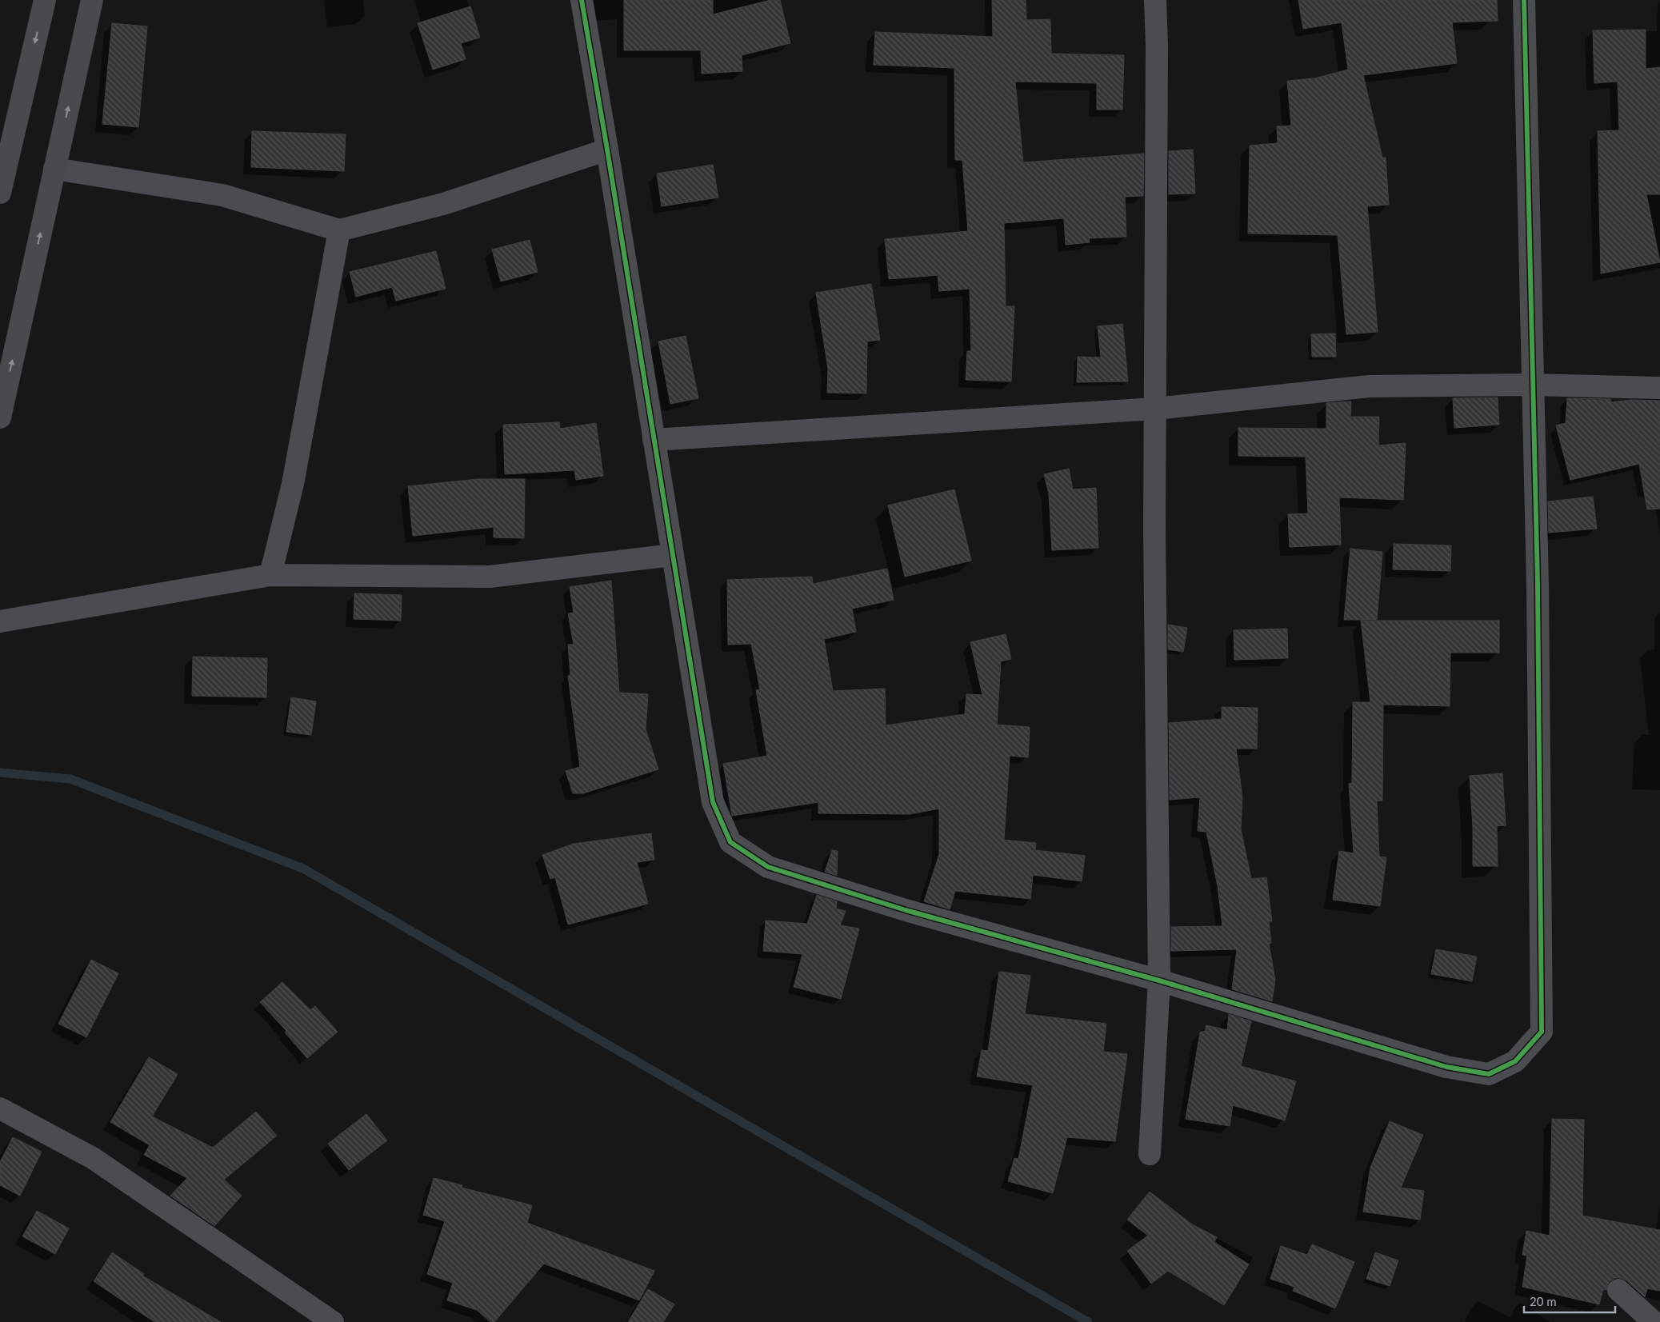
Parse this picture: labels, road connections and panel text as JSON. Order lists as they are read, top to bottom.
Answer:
{
  "scale_bar": "20 m"
}
